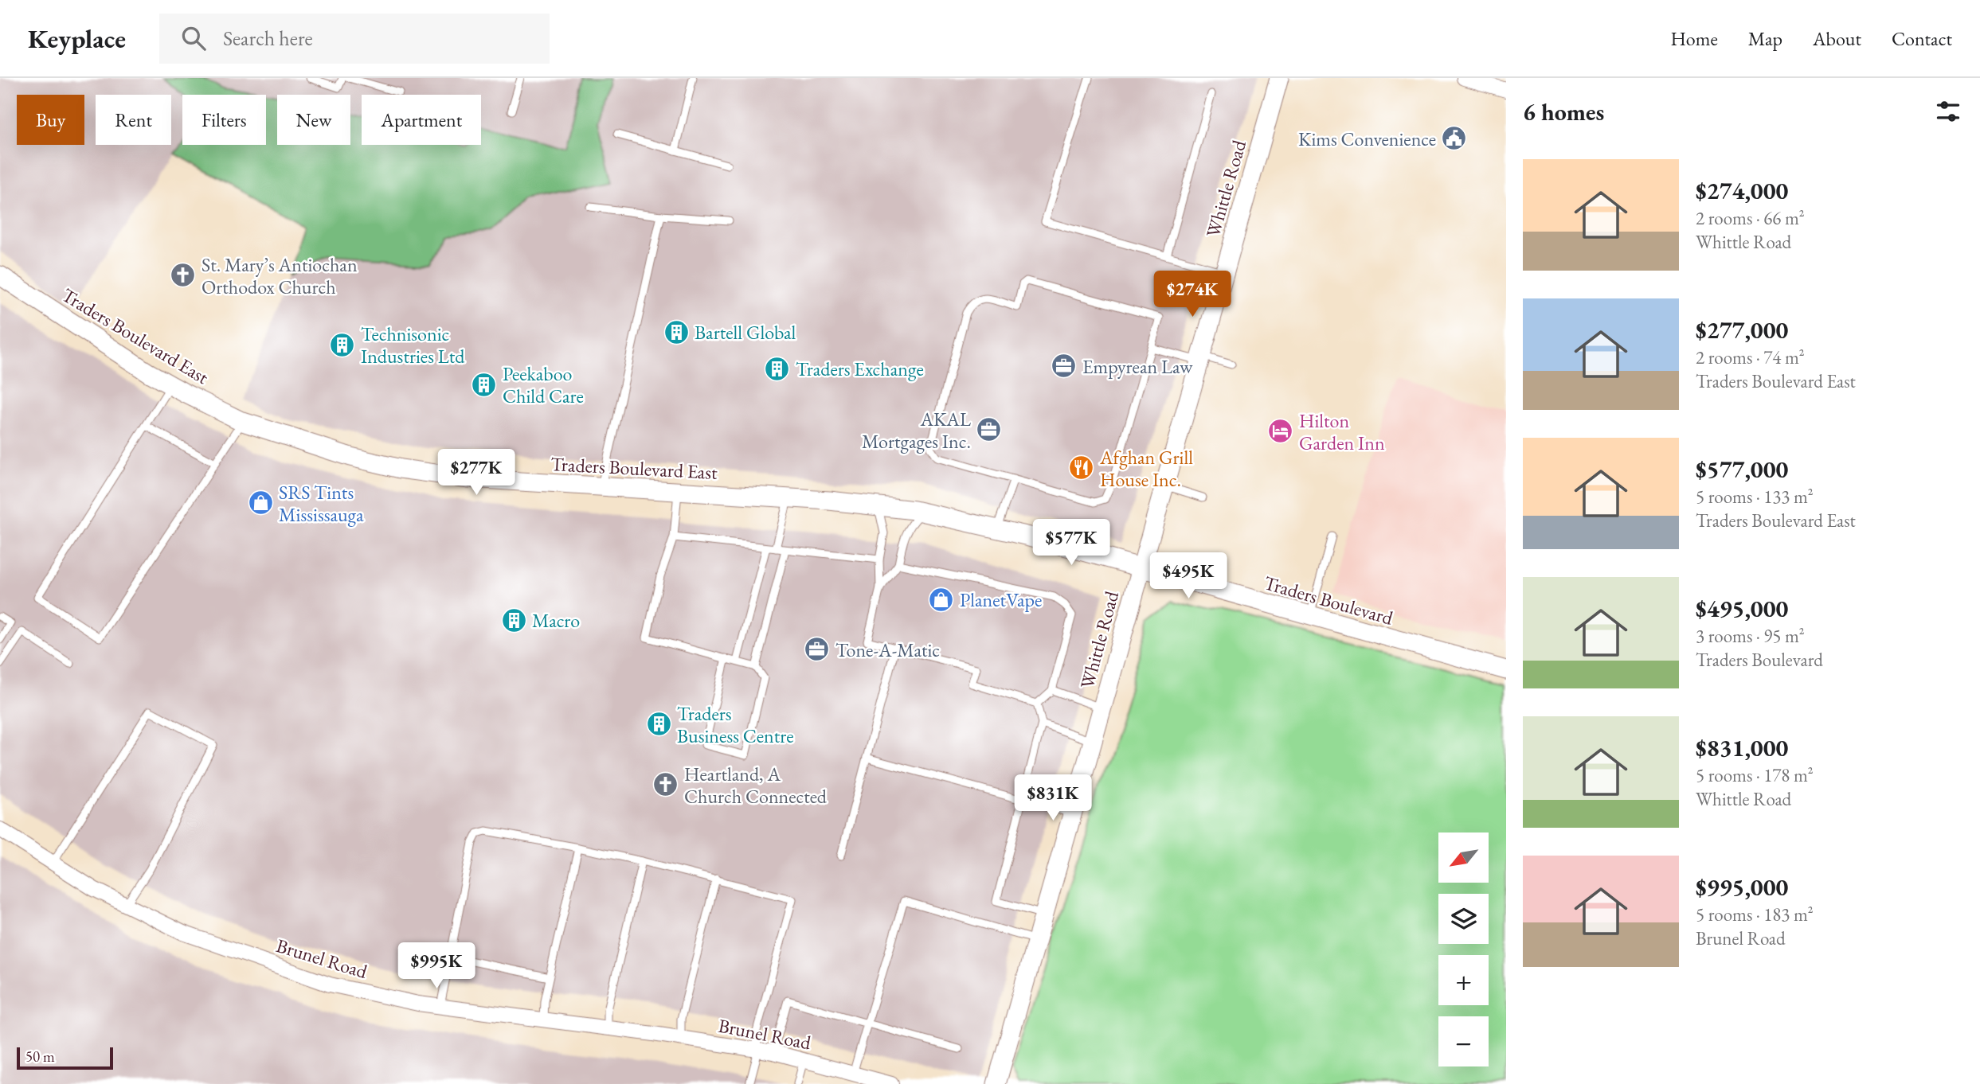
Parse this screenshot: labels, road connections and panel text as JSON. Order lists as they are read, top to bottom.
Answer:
{
  "streets": {
    "street": [
      "Whittle Road",
      "Traders Boulevard East",
      "Traders Boulevard",
      "Brunel Road"
    ]
  },
  "crossings": [
    ["Whittle Road", "Traders Boulevard East"],
    ["Whittle Road", "Traders Boulevard"],
    ["Traders Boulevard East", "Traders Boulevard"]
  ],
  "places": {
    "public building": ["Kims Convenience"],
    "church": ["St. Mary’s Antiochan Orthodox Church", "Heartland, A Church Connected"],
    "building": [
      "Bartell Global",
      "Technisonic Industries Ltd",
      "Traders Exchange",
      "Peekaboo Child Care",
      "Macro",
      "Traders Business Centre"
    ],
    "office": ["Empyrean Law", "AKAL Mortgages Inc.", "Tone-A-Matic"],
    "hotel": ["Hilton Garden Inn"],
    "restaurant": ["Afghan Grill House Inc."],
    "shop": ["SRS Tints Mississauga", "PlanetVape"]
  },
  "scale_bar": "50 m",
  "north": "bottom left",
  "page": {
    "header": "Keyplace",
    "search": "Search here",
    "nav": [
      "Home",
      "Map",
      "About",
      "Contact"
    ],
    "heading": "6 homes",
    "chip": [
      "Buy",
      "Rent",
      "Filters",
      "New",
      "Apartment"
    ],
    "list": [
      {
        "name": "$274,000",
        "note": "2 rooms · 66 m² · Whittle Road"
      },
      {
        "name": "$277,000",
        "note": "2 rooms · 74 m² · Traders Boulevard East"
      },
      {
        "name": "$577,000",
        "note": "5 rooms · 133 m² · Traders Boulevard East"
      },
      {
        "name": "$495,000",
        "note": "3 rooms · 95 m² · Traders Boulevard"
      },
      {
        "name": "$831,000",
        "note": "5 rooms · 178 m² · Whittle Road"
      },
      {
        "name": "$995,000",
        "note": "5 rooms · 183 m² · Brunel Road"
      }
    ],
    "price": [
      "$274K",
      "$277K",
      "$577K",
      "$495K",
      "$831K",
      "$995K"
    ],
    "map_buttons": ["+", "−"],
    "scale": "50 m"
  }
}
